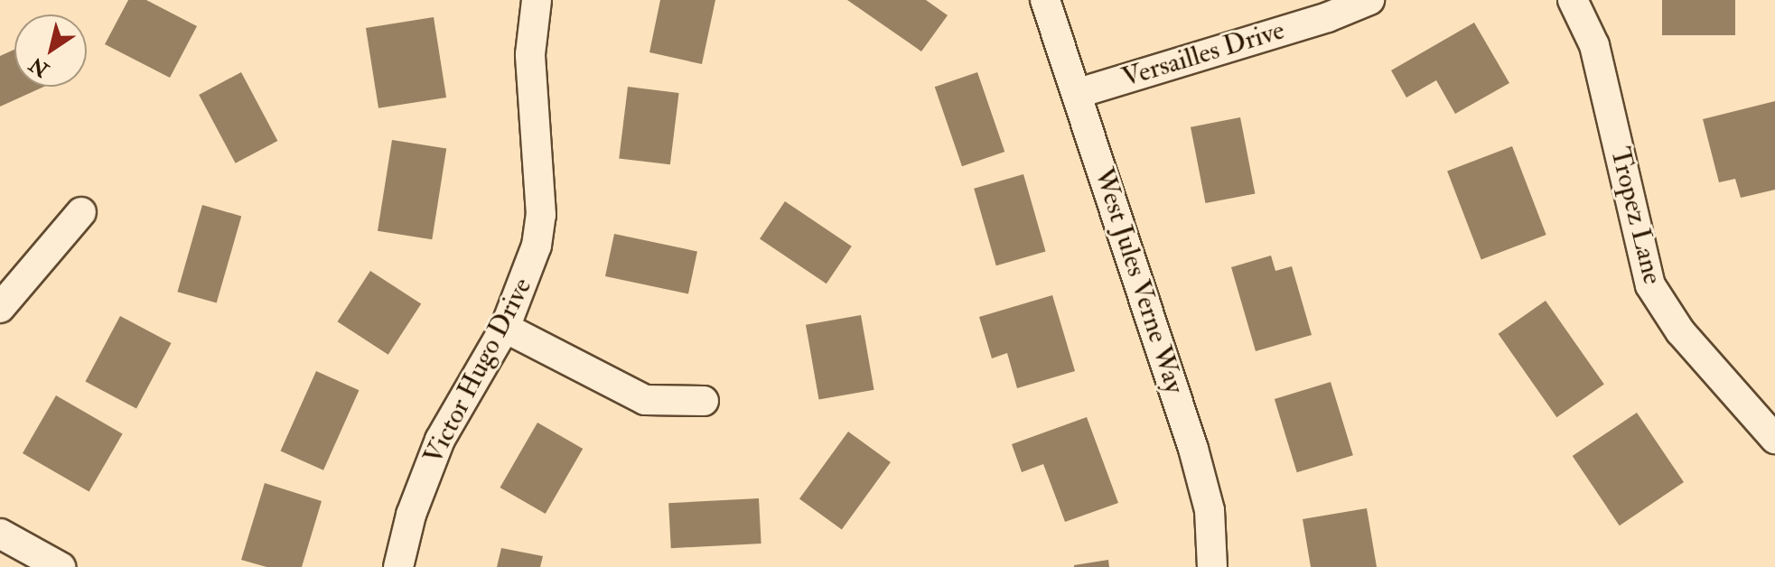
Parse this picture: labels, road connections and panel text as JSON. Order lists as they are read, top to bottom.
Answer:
{
  "streets": {
    "street": [
      "Versailles Drive",
      "Tropez Lane",
      "West Jules Verne Way",
      "Victor Hugo Drive"
    ]
  },
  "crossings": [
    ["Versailles Drive", "West Jules Verne Way"]
  ],
  "north": "bottom left"
}
